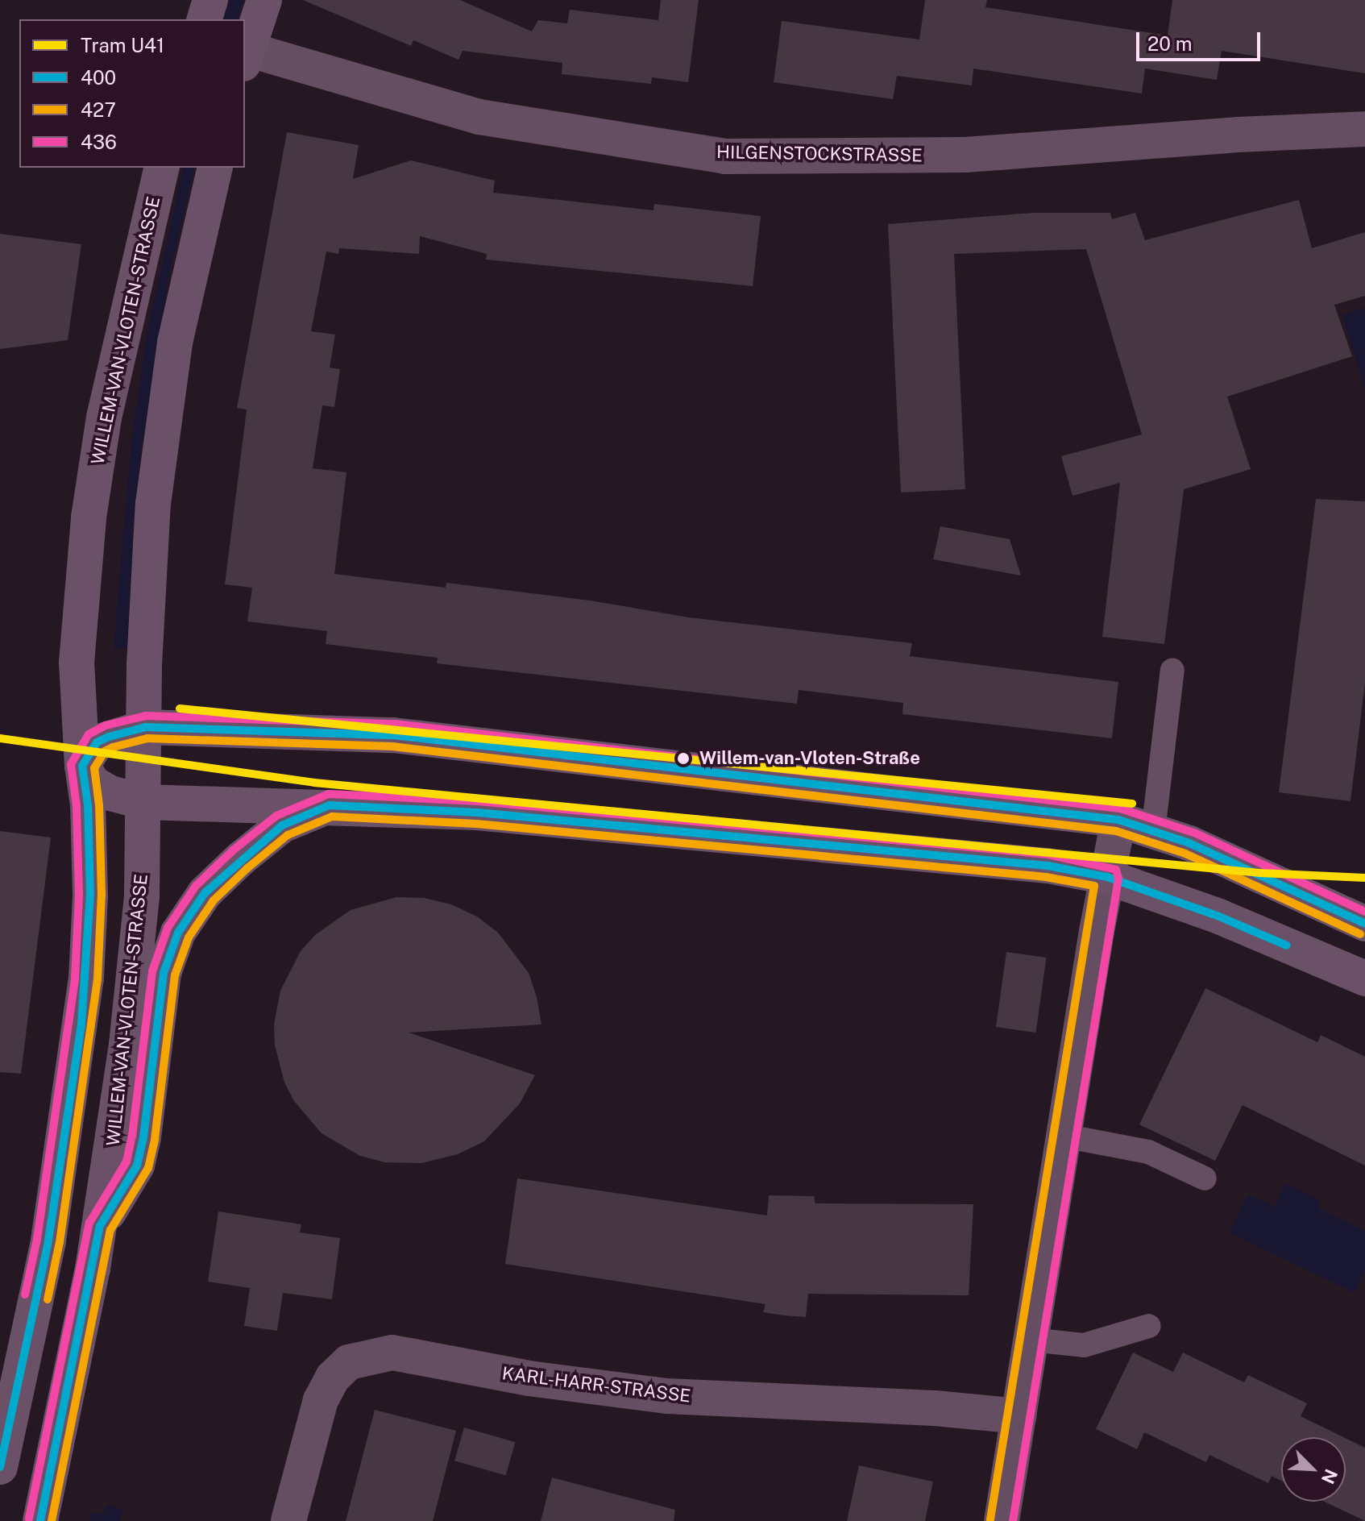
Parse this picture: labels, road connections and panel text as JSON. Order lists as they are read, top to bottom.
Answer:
{
  "streets": {
    "main road": ["WILLEM-VAN-VLOTEN-STRASSE"],
    "street": ["HILGENSTOCKSTRASSE", "KARL-HARR-STRASSE"]
  },
  "places": ["Willem-van-Vloten-Straße"],
  "lines": [
    "tram line U41",
    "transit line 436",
    "transit line 400",
    "transit line 427"
  ],
  "legend": [
    "Tram U41",
    "400",
    "427",
    "436"
  ],
  "scale_bar": "20 m",
  "north": "bottom right"
}
